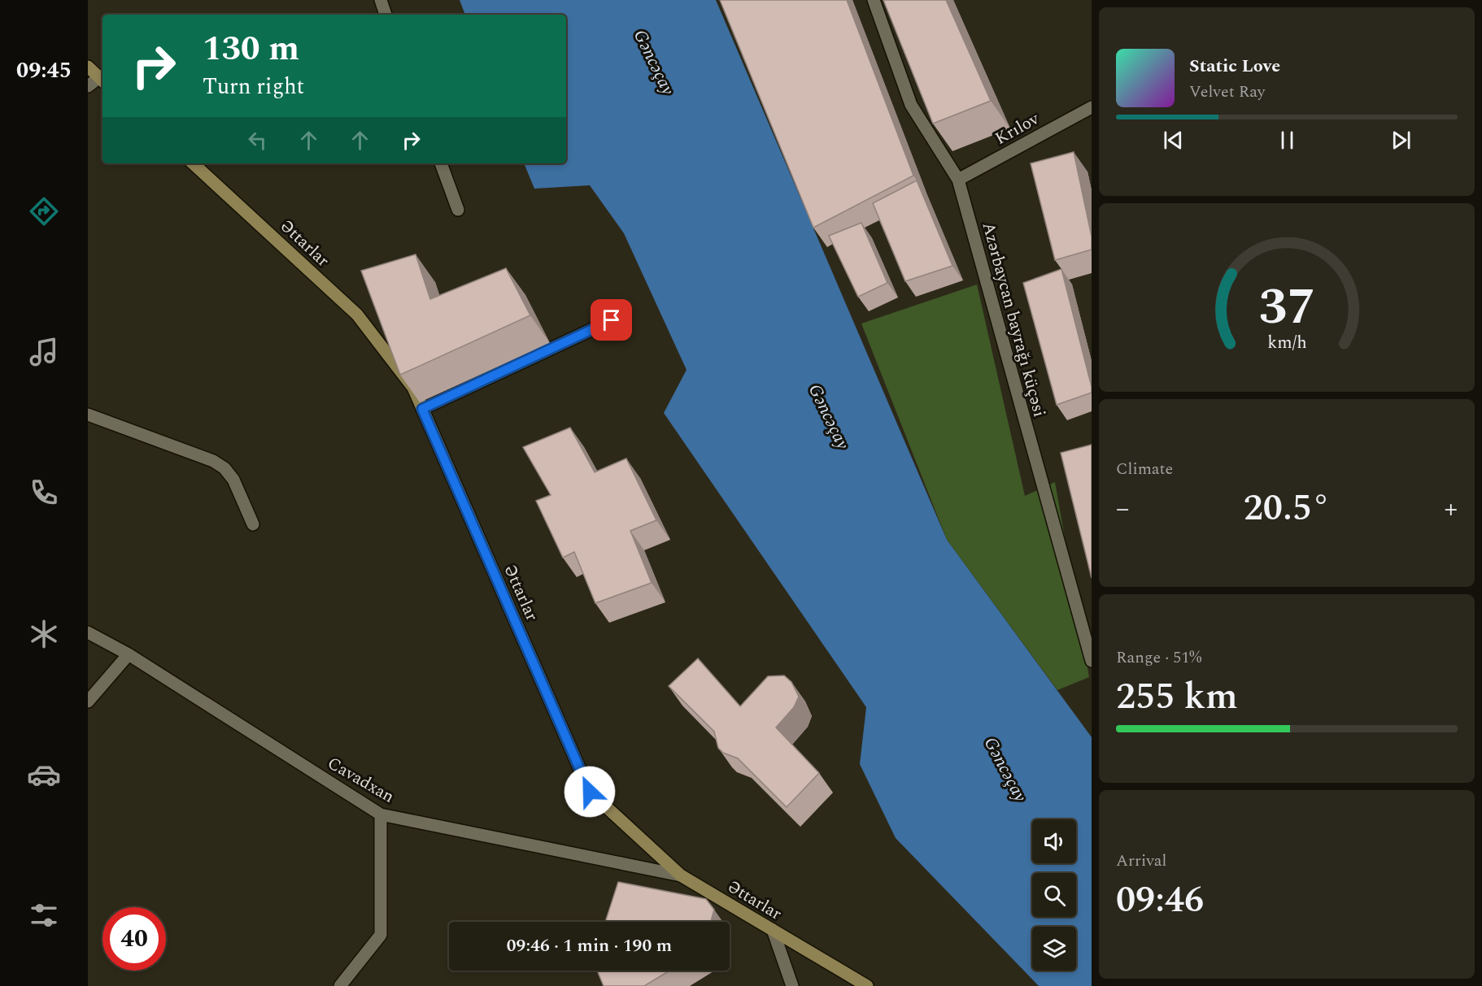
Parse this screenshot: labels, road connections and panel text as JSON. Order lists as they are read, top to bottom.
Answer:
{
  "streets": {
    "street": [
      "Krılov",
      "Əttarlar",
      "Azərbaycan bayrağı küçəsi",
      "Cavadxan"
    ]
  },
  "crossings": [
    ["Krılov", "Azərbaycan bayrağı küçəsi"],
    ["Əttarlar", "Cavadxan"]
  ],
  "water": ["Gəncəçay"],
  "page": {
    "tabs": "09:45",
    "turn": ["130 m", "Turn right"],
    "song": ["Static Love", "Velvet Ray"],
    "tile": [
      "Climate",
      ["Range · 51%", "255 km"],
      ["Arrival", "09:46"]
    ],
    "heat": ["−", "20.5°", "+"],
    "limit": "40",
    "trip": "09:46 · 1 min · 190 m",
    "gauge": ["37", "km/h"]
  }
}
